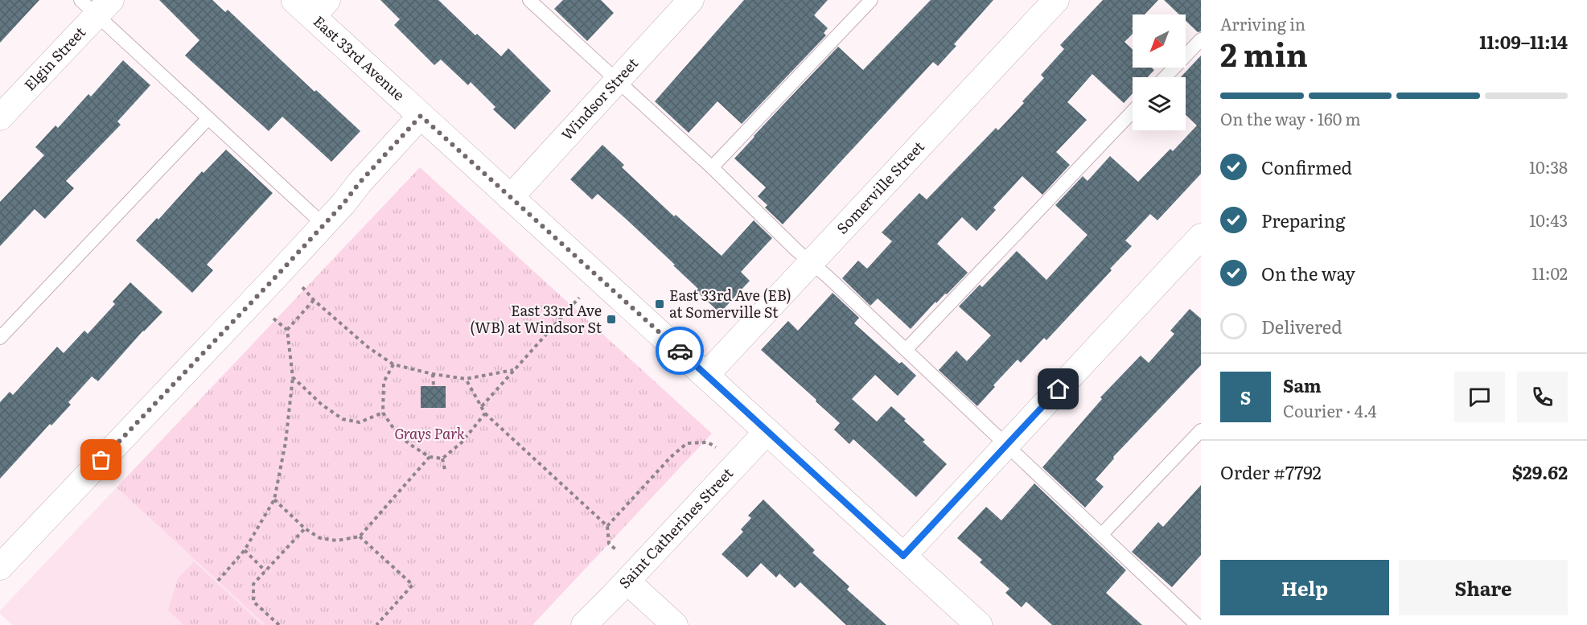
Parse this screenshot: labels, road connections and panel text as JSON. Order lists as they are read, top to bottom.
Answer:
{
  "streets": {
    "street": [
      "Elgin Street",
      "East 33rd Avenue",
      "Windsor Street",
      "Somerville Street",
      "Saint Catherines Street"
    ]
  },
  "crossings": [
    ["East 33rd Avenue", "Windsor Street"],
    ["East 33rd Avenue", "Somerville Street"],
    ["East 33rd Avenue", "Saint Catherines Street"]
  ],
  "parks": ["Grays Park"],
  "places": {
    "transit": ["East 33rd Ave (EB) at Somerville St", "East 33rd Ave (WB) at Windsor St"]
  },
  "north": "bottom left",
  "page": {
    "heading": ["2 min", "Arriving in", "11:09–11:14"],
    "panel": [
      "Sam",
      "Courier · 4.4",
      "Order #7792",
      "$29.62"
    ],
    "bar": "On the way · 160 m",
    "list": [
      ["Confirmed", "10:38"],
      ["Preparing", "10:43"],
      ["On the way", "11:02"],
      "Delivered"
    ],
    "round": "S",
    "buttons": ["Help", "Share"]
  }
}
